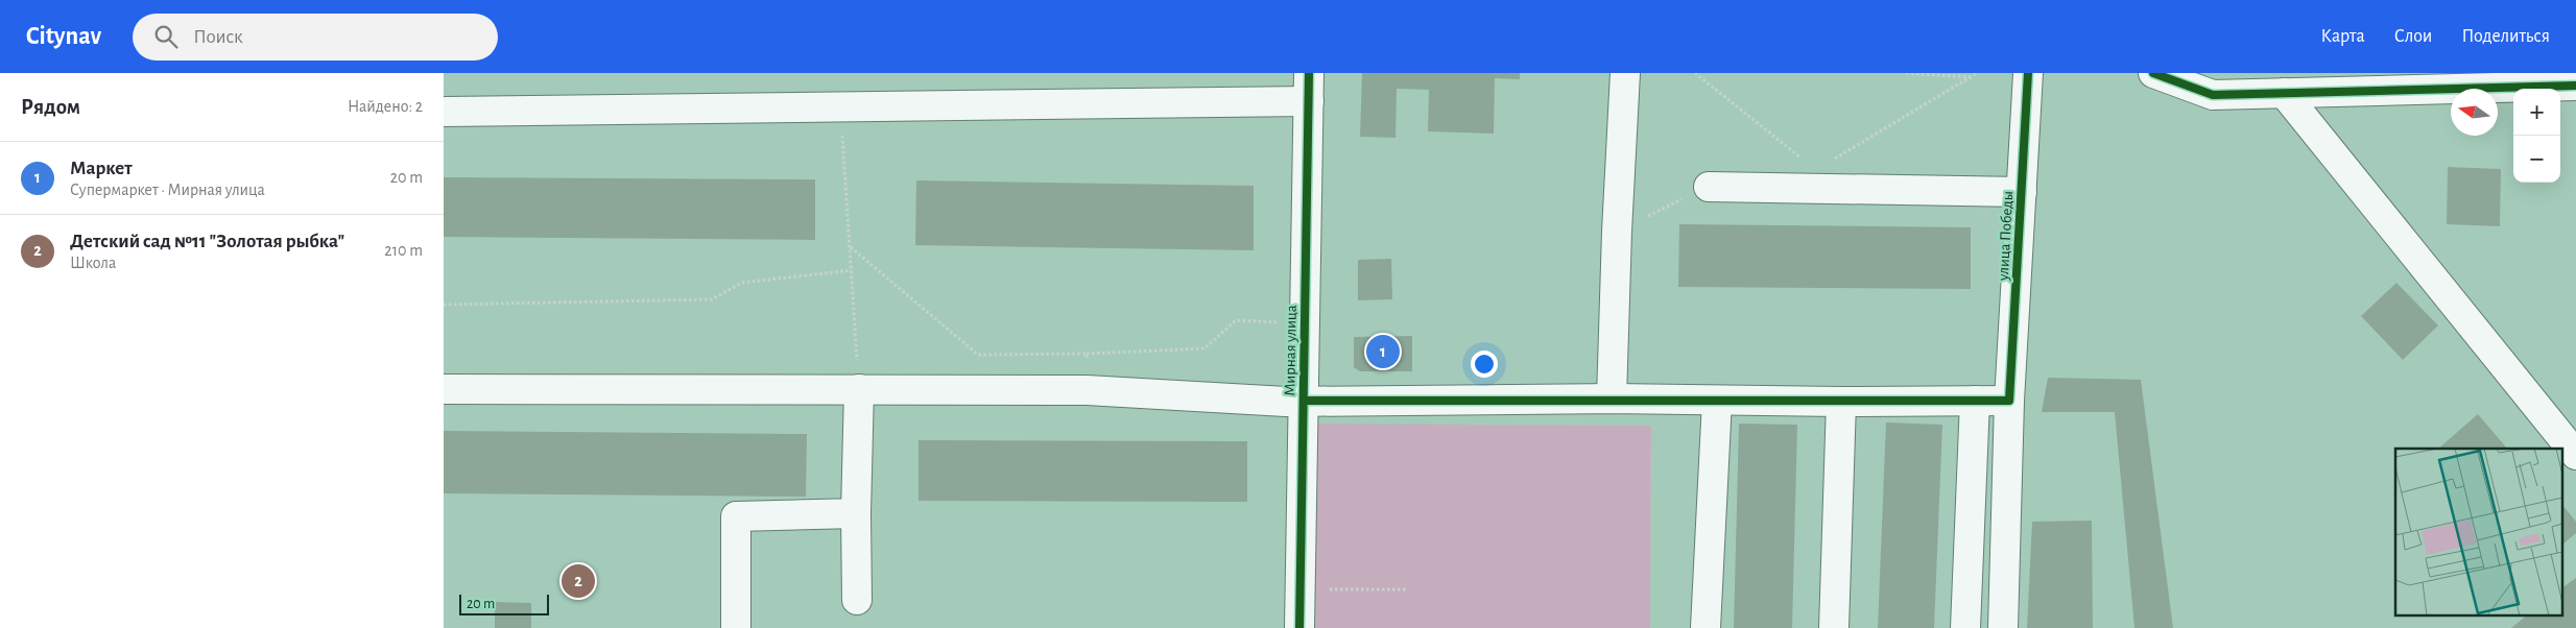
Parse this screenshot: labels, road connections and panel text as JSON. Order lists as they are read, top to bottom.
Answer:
{
  "streets": {
    "street": ["улица Победы", "Мирная улица"]
  },
  "scale_bar": "20 m",
  "north": "left",
  "page": {
    "header": "Citynav",
    "search": "Поиск",
    "nav": ["Карта", "Слои", "Поделиться"],
    "heading": ["Рядом", "Найдено: 2"],
    "map_buttons": ["+", "−"],
    "list": [
      {
        "mark": "1",
        "name": "Маркет",
        "note": "Супермаркет · Мирная улица",
        "value": "20 m"
      },
      {
        "mark": "2",
        "name": "Детский сад №11 \"Золотая рыбка\"",
        "note": "Школа",
        "value": "210 m"
      }
    ],
    "pins": ["1", "2"],
    "scale": "20 m"
  }
}
